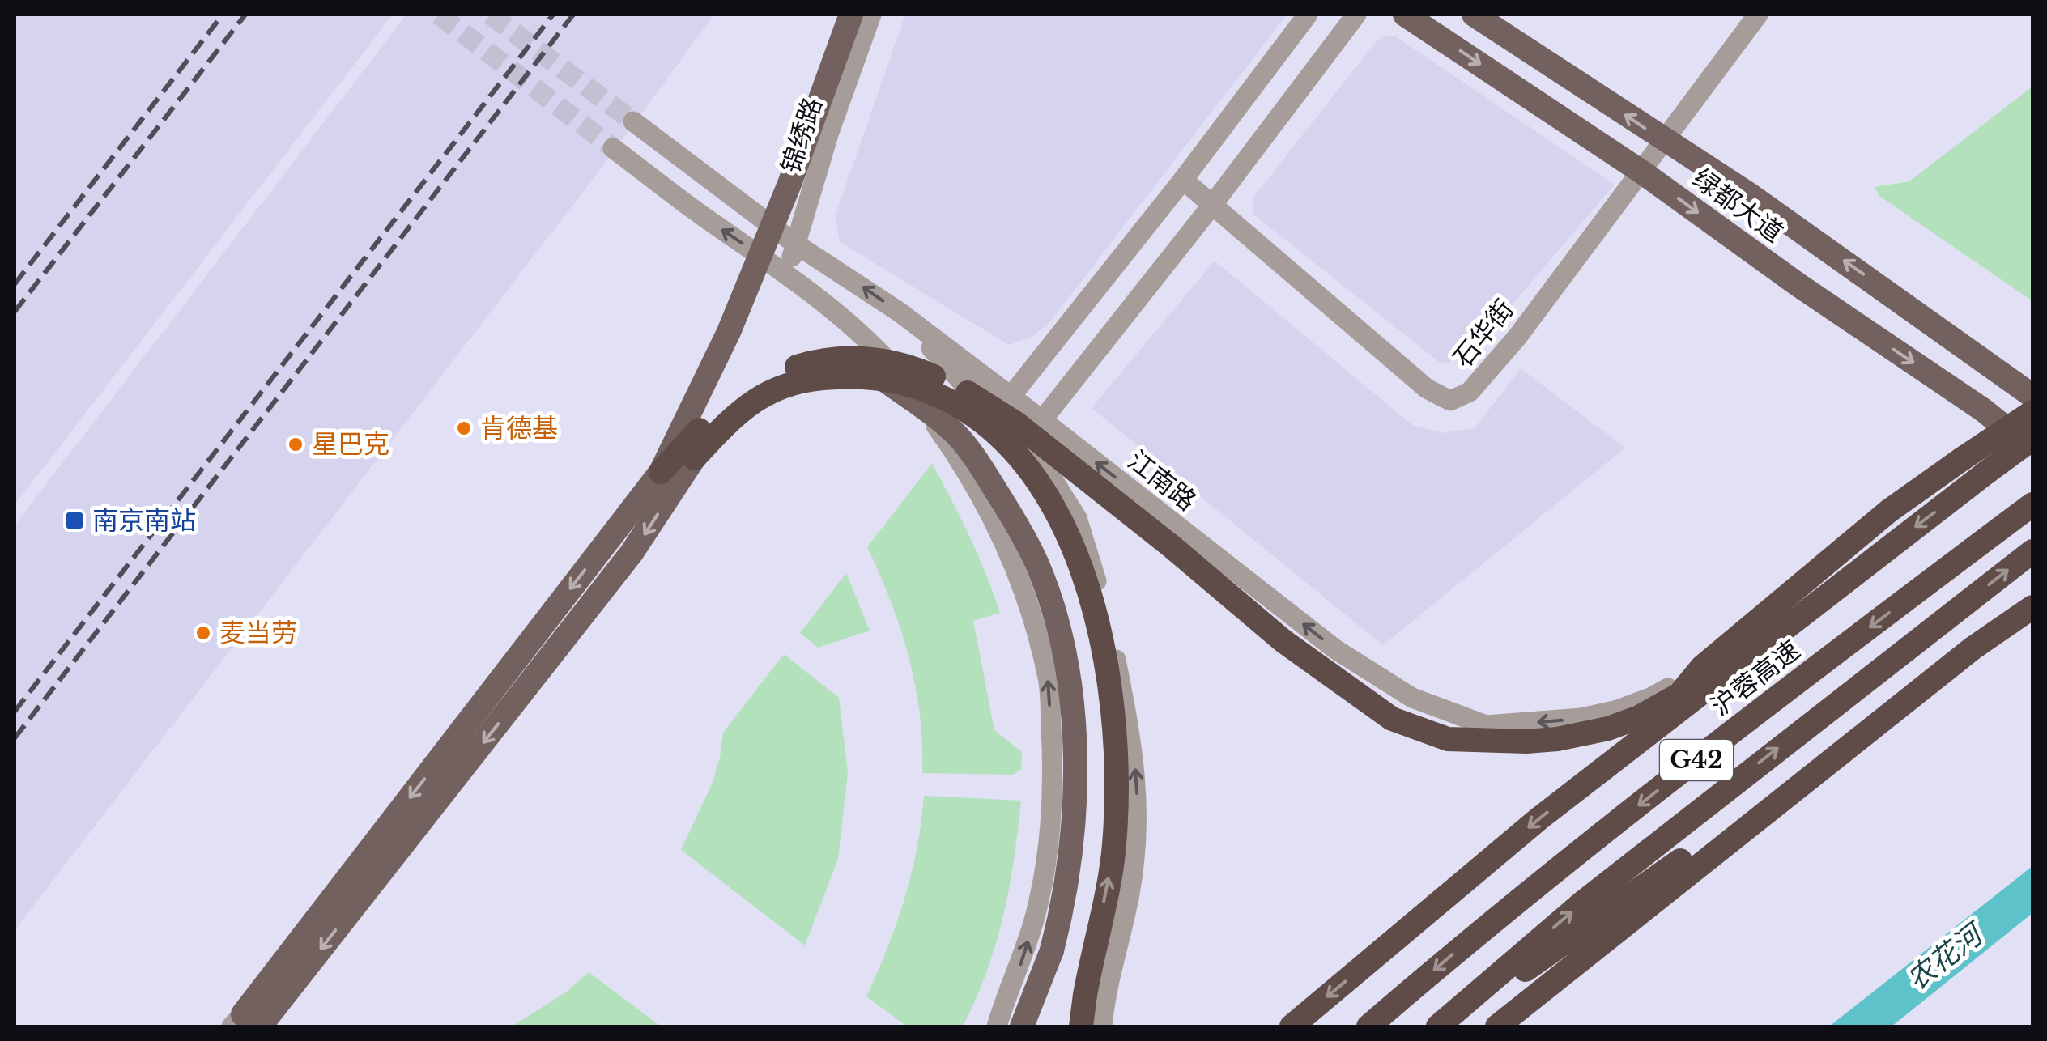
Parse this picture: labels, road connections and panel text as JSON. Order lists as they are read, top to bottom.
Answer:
{
  "streets": {
    "highway": ["沪蓉高速", "G42"],
    "main road": ["绿都大道"],
    "street": ["锦绣路", "石华街", "江南路"]
  },
  "crossings": [
    ["锦绣路", "江南路"],
    ["绿都大道", "石华街"]
  ],
  "one_way": ["江南路"],
  "water": ["农花河"],
  "places": {
    "other": ["肯德基", "星巴克", "麦当劳"],
    "transit": ["南京南站"]
  }
}
